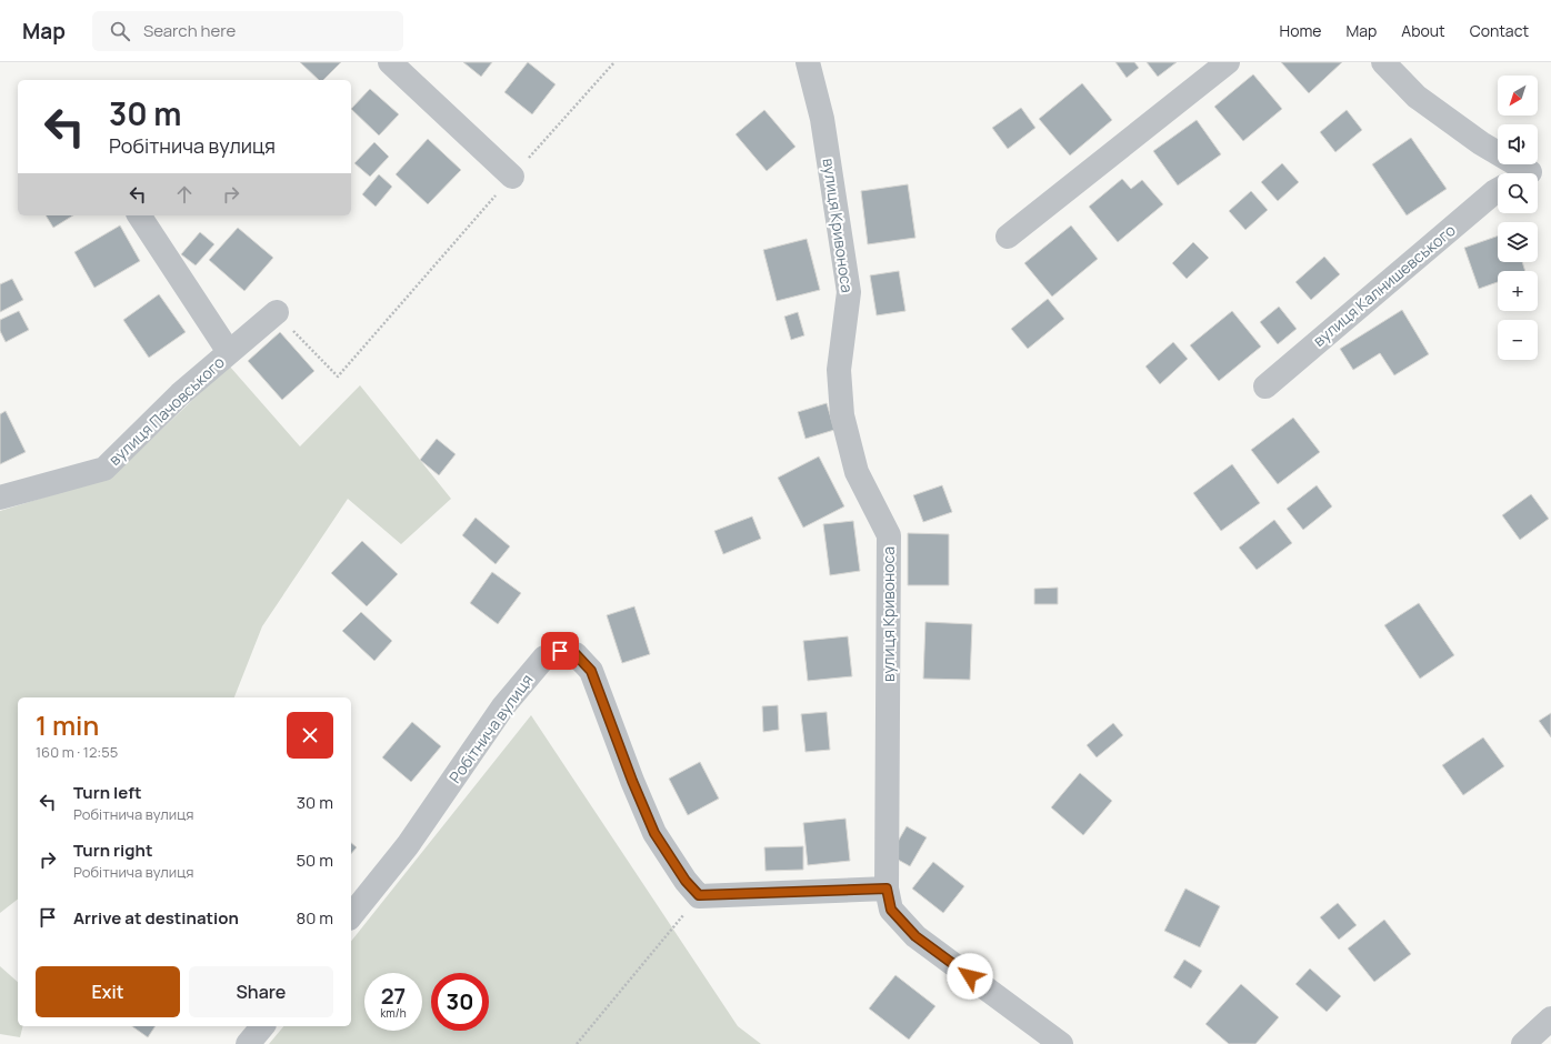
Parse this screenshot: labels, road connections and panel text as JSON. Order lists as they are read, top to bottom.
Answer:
{
  "streets": {
    "street": [
      "вулиця Кривоноса",
      "вулиця Калнишевського",
      "вулиця Пачовського",
      "Робітнича вулиця"
    ]
  },
  "north": "bottom left",
  "page": {
    "header": "Map",
    "search": "Search here",
    "nav": [
      "Home",
      "Map",
      "About",
      "Contact"
    ],
    "map_buttons": ["+", "−"],
    "turn": ["30 m", "Робітнича вулиця"],
    "heading": ["1 min", "160 m · 12:55"],
    "list": [
      {
        "name": "Turn left",
        "note": "Робітнича вулиця",
        "value": "30 m"
      },
      {
        "name": "Turn right",
        "note": "Робітнича вулиця",
        "value": "50 m"
      },
      {
        "name": "Arrive at destination",
        "value": "80 m"
      }
    ],
    "buttons": ["Exit", "Share"],
    "speed": "27 km/h",
    "limit": "30"
  }
}
